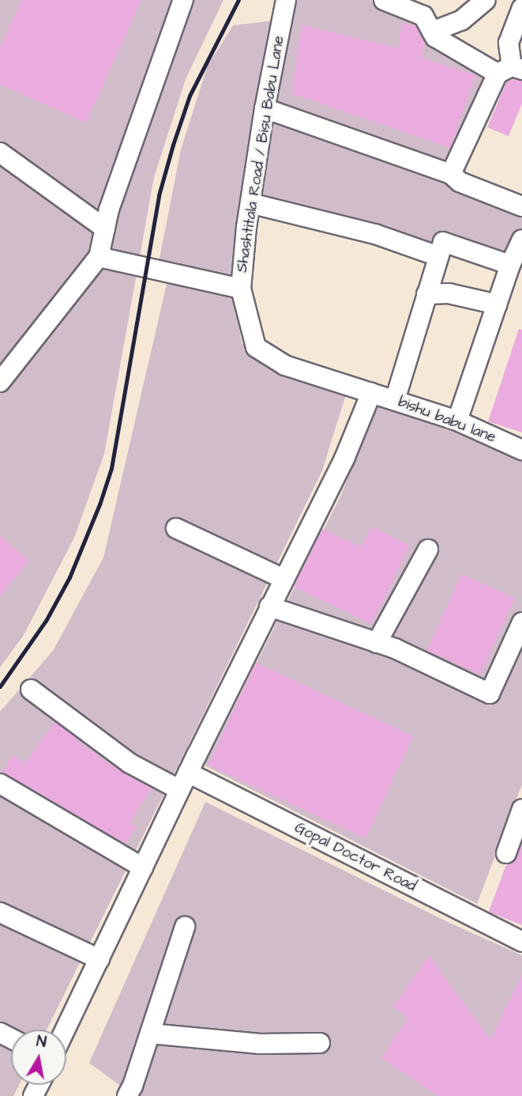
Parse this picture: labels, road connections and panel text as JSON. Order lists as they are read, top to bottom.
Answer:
{
  "streets": {
    "street": ["Shashtitala Road / Bisu Babu Lane", "bishu babu lane", "Gopal Doctor Road"]
  },
  "crossings": [
    ["Shashtitala Road / Bisu Babu Lane", "bishu babu lane"]
  ],
  "north": "top"
}
